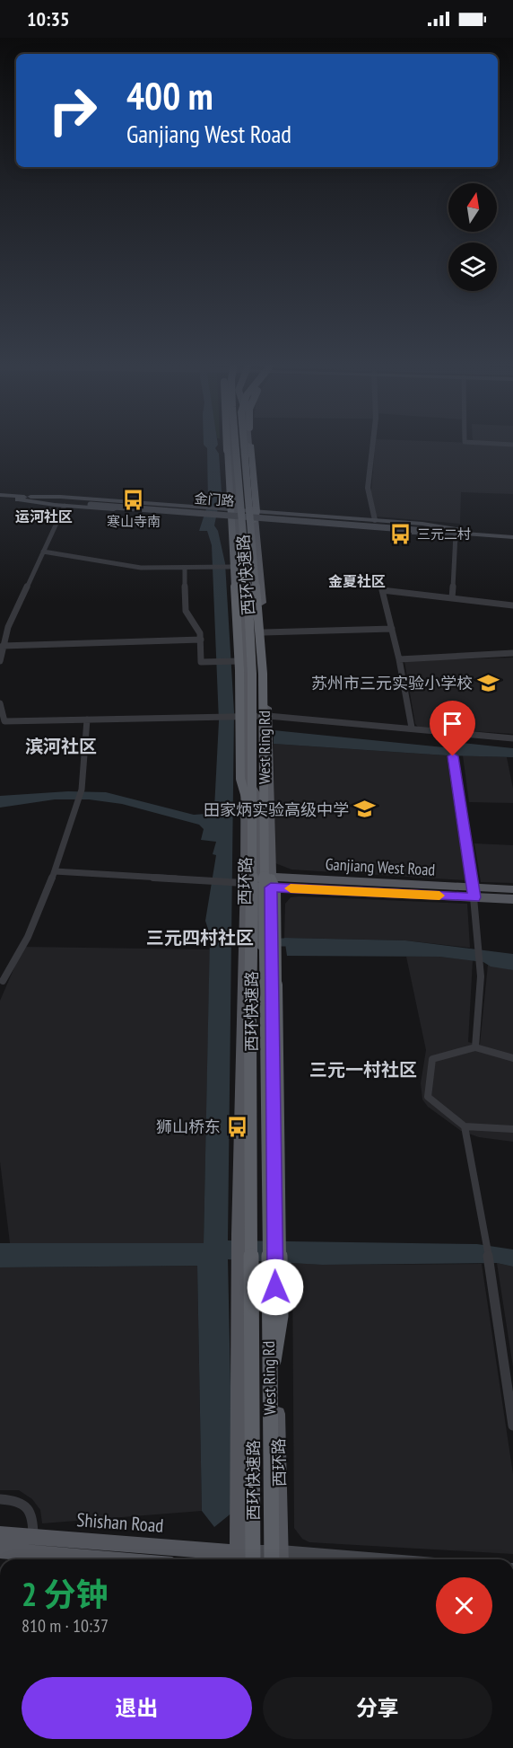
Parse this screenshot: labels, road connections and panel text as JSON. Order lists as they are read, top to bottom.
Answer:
{
  "streets": {
    "highway": ["西环快速路", "West Ring Rd"],
    "main road": [
      "金门路",
      "Ganjiang West Road",
      "西环路",
      "Shishan Road"
    ]
  },
  "crossings": [
    ["Ganjiang West Road", "西环路"],
    ["西环路", "Shishan Road"]
  ],
  "districts": [
    "运河社区",
    "金夏社区",
    "滨河社区",
    "三元四村社区",
    "三元一村社区"
  ],
  "places": {
    "bus stop": ["寒山寺南", "三元二村", "狮山桥东"],
    "school or university": ["苏州市三元实验小学校", "田家炳实验高级中学"]
  },
  "north": "top",
  "page": {
    "status": "10:35",
    "turn": ["400 m", "Ganjiang West Road"],
    "heading": ["2 分钟", "810 m · 10:37"],
    "buttons": ["退出", "分享"]
  }
}
